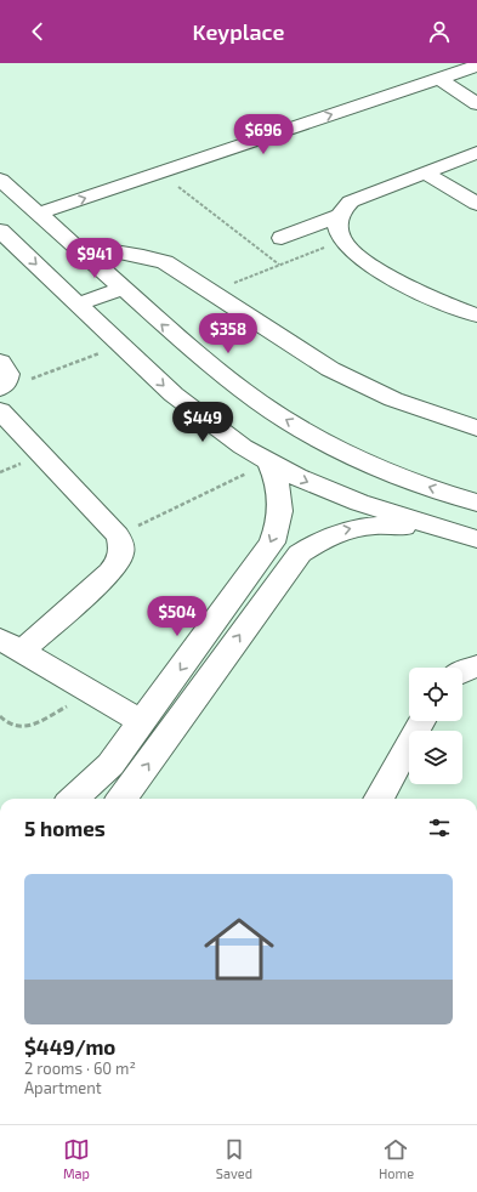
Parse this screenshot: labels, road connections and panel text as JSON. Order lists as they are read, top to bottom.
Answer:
{
  "page": {
    "header": "Keyplace",
    "price": [
      "$696",
      "$941",
      "$358",
      "$449",
      "$504"
    ],
    "heading": "5 homes",
    "list": [
      {
        "name": "$449/mo",
        "note": "2 rooms · 60 m² · Apartment"
      }
    ],
    "tabs": ["Map", "Saved", "Home"]
  }
}
